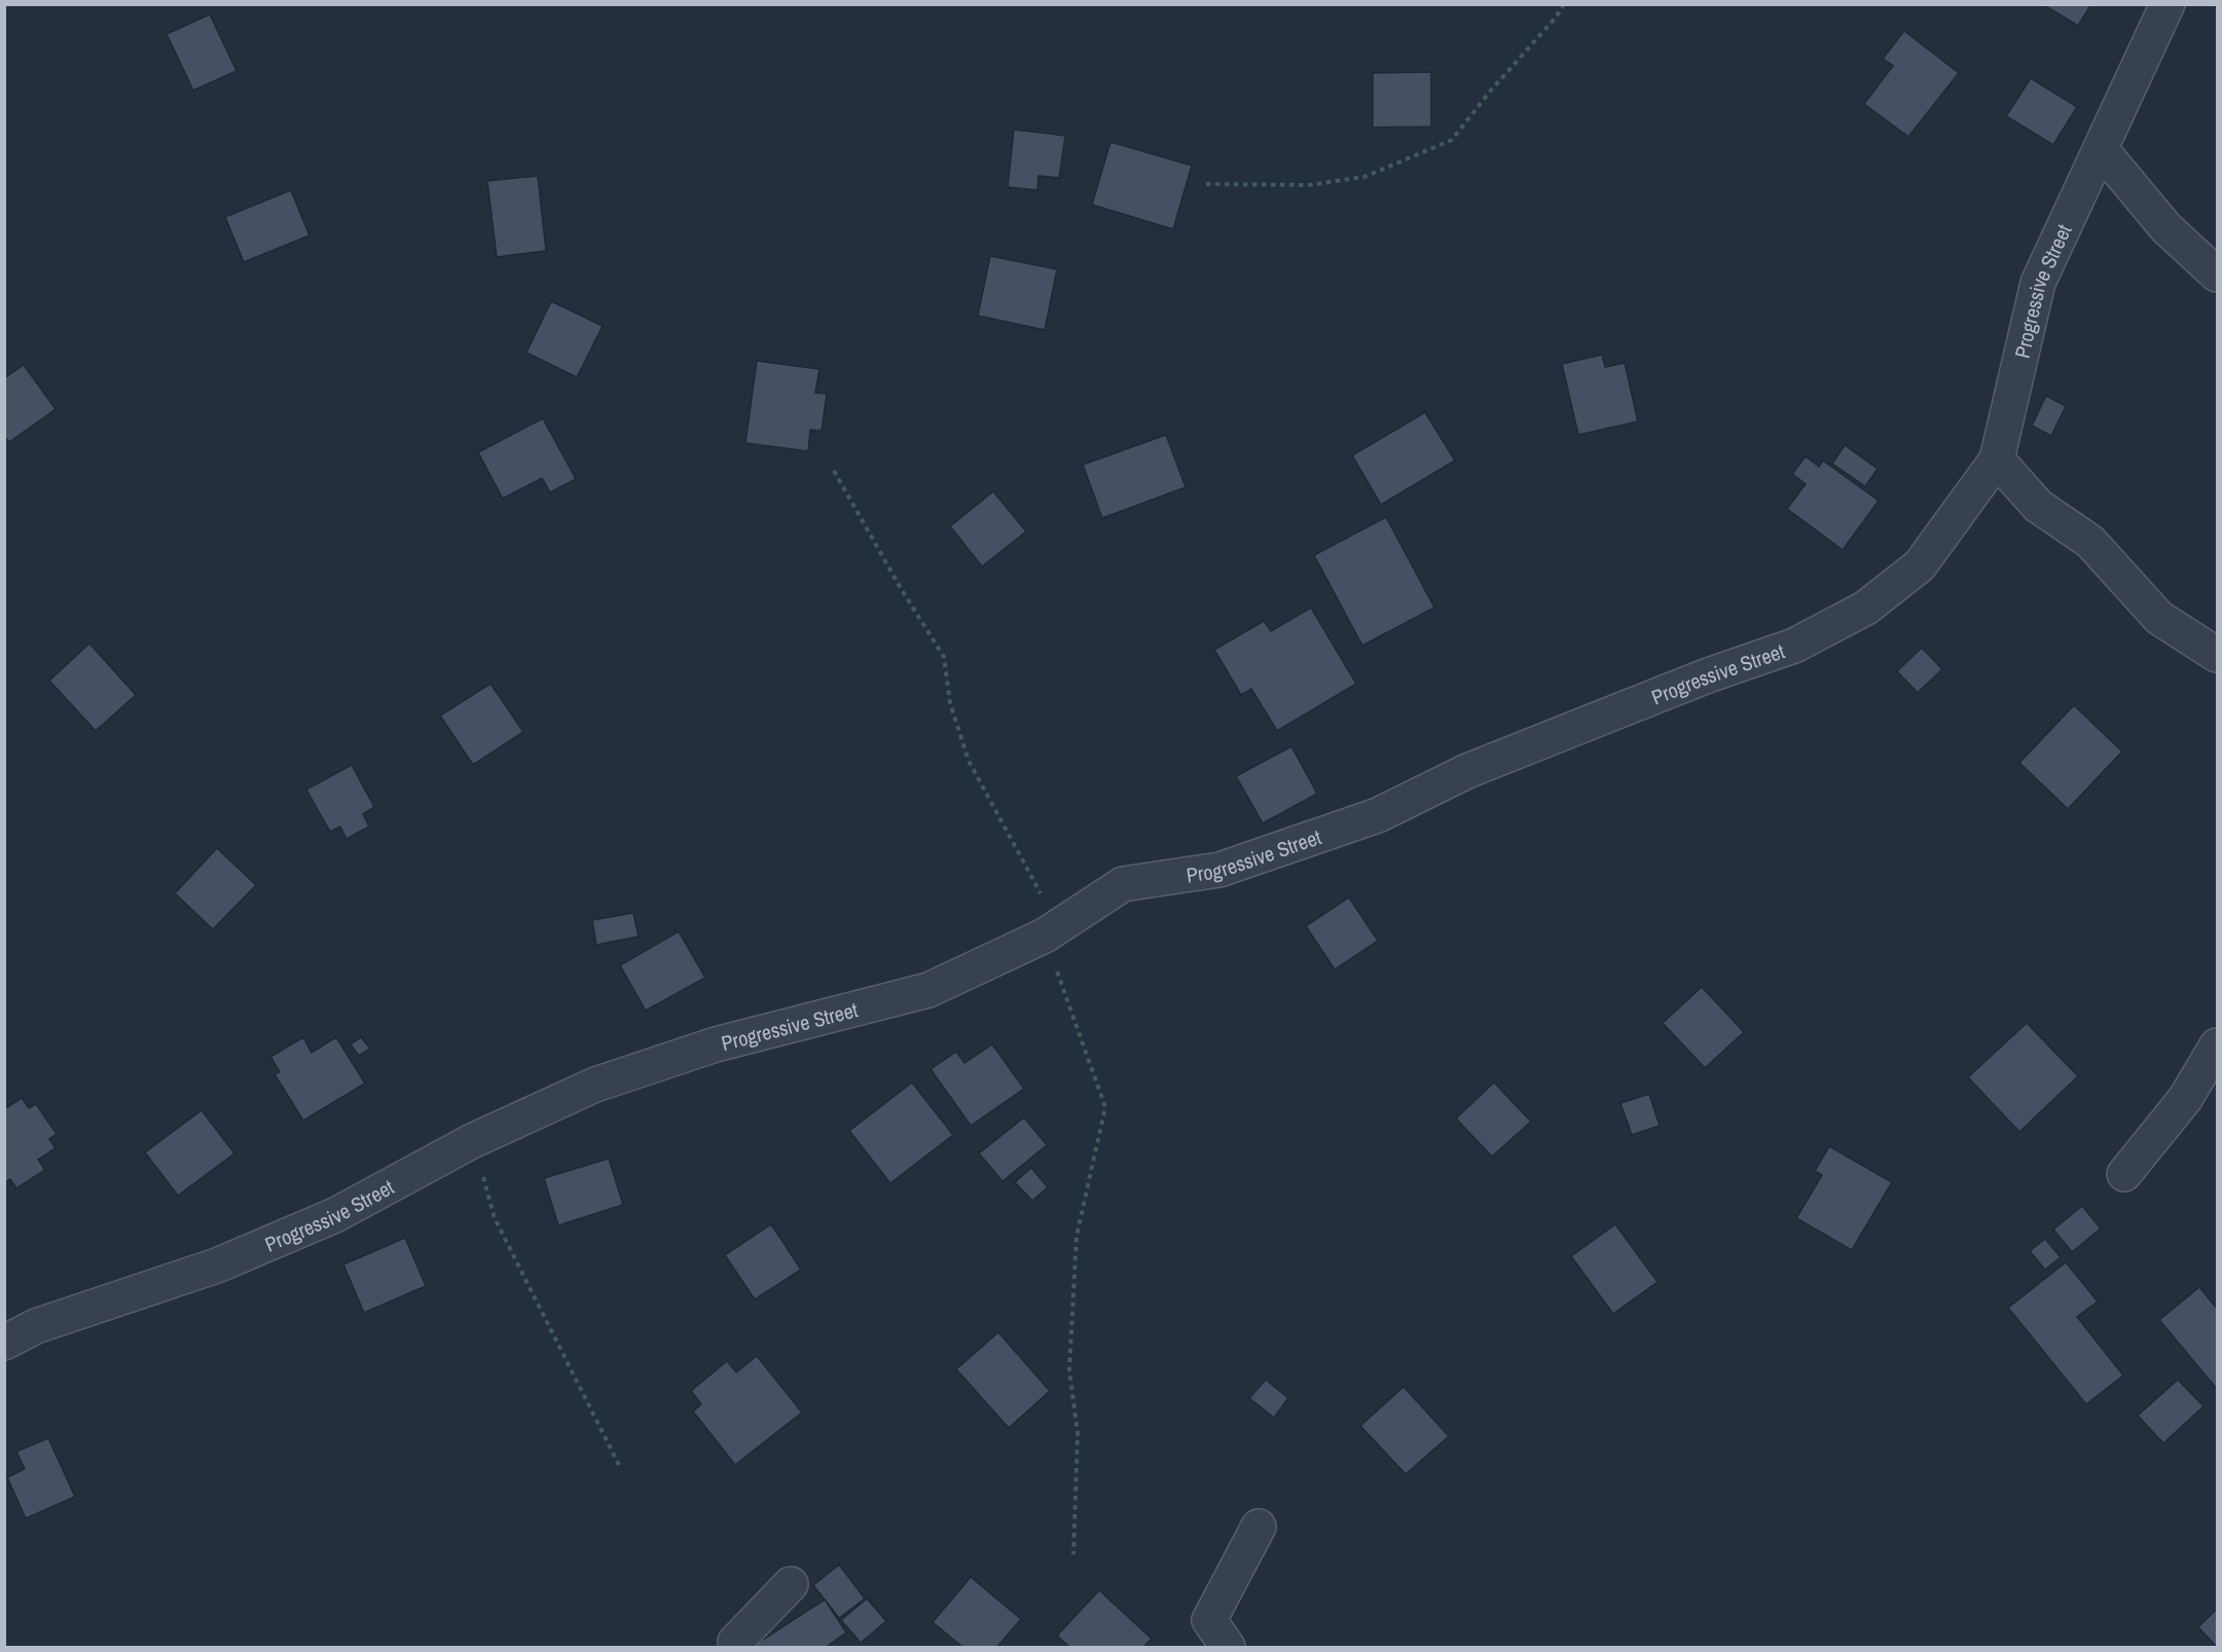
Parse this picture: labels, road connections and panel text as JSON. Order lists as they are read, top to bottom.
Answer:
{
  "streets": {
    "street": ["Progressive Street"]
  }
}
